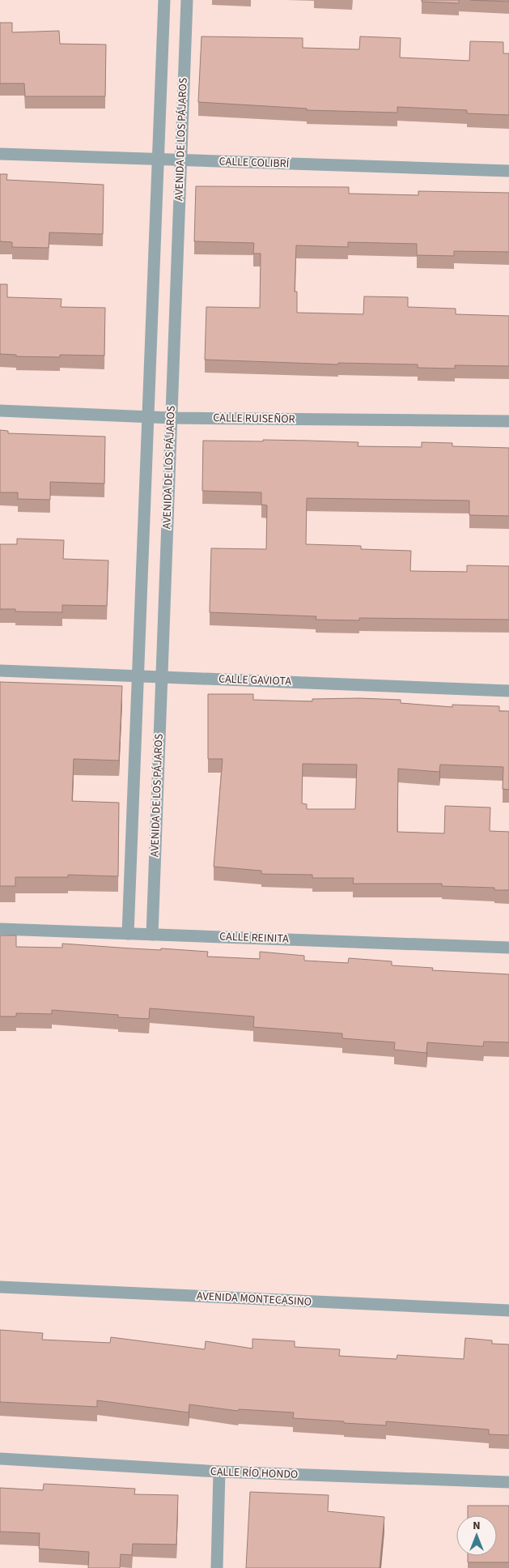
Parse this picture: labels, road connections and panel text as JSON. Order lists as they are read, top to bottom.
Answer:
{
  "streets": {
    "street": [
      "AVENIDA DE LOS PÁJAROS",
      "CALLE COLIBRÍ",
      "CALLE RUISEÑOR",
      "CALLE GAVIOTA",
      "CALLE REINITA",
      "AVENIDA MONTECASINO",
      "CALLE RÍO HONDO"
    ]
  },
  "crossings": [
    ["AVENIDA DE LOS PÁJAROS", "CALLE COLIBRÍ"],
    ["AVENIDA DE LOS PÁJAROS", "CALLE RUISEÑOR"],
    ["AVENIDA DE LOS PÁJAROS", "CALLE GAVIOTA"],
    ["AVENIDA DE LOS PÁJAROS", "CALLE REINITA"]
  ],
  "north": "top"
}
